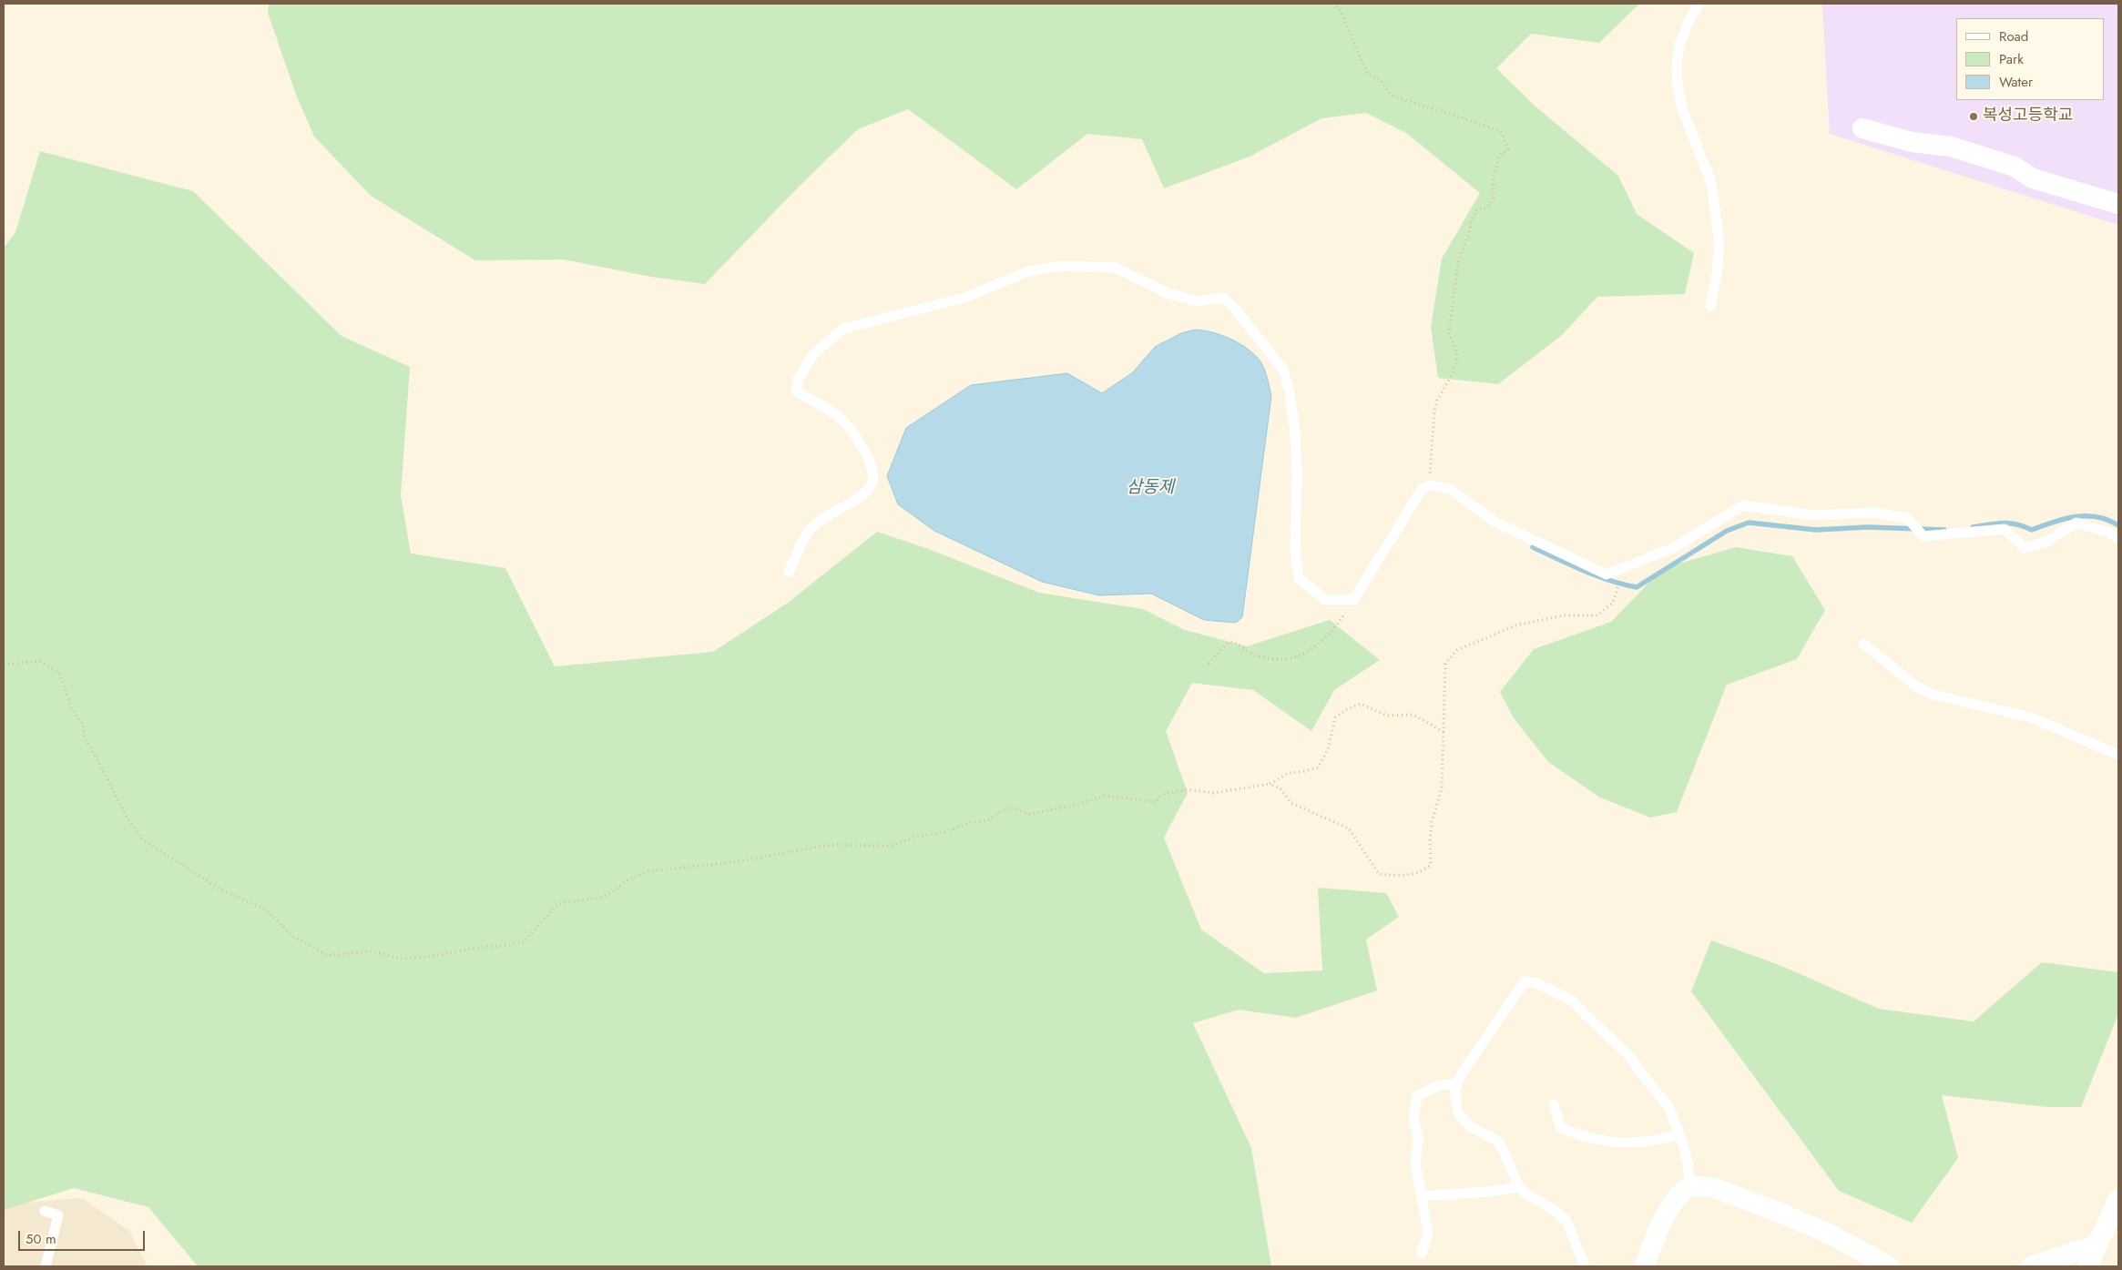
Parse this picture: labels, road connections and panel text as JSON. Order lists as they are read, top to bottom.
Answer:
{
  "water": ["삼동제"],
  "places": ["복성고등학교"],
  "legend": ["Road", "Park", "Water"],
  "scale_bar": "50 m"
}
